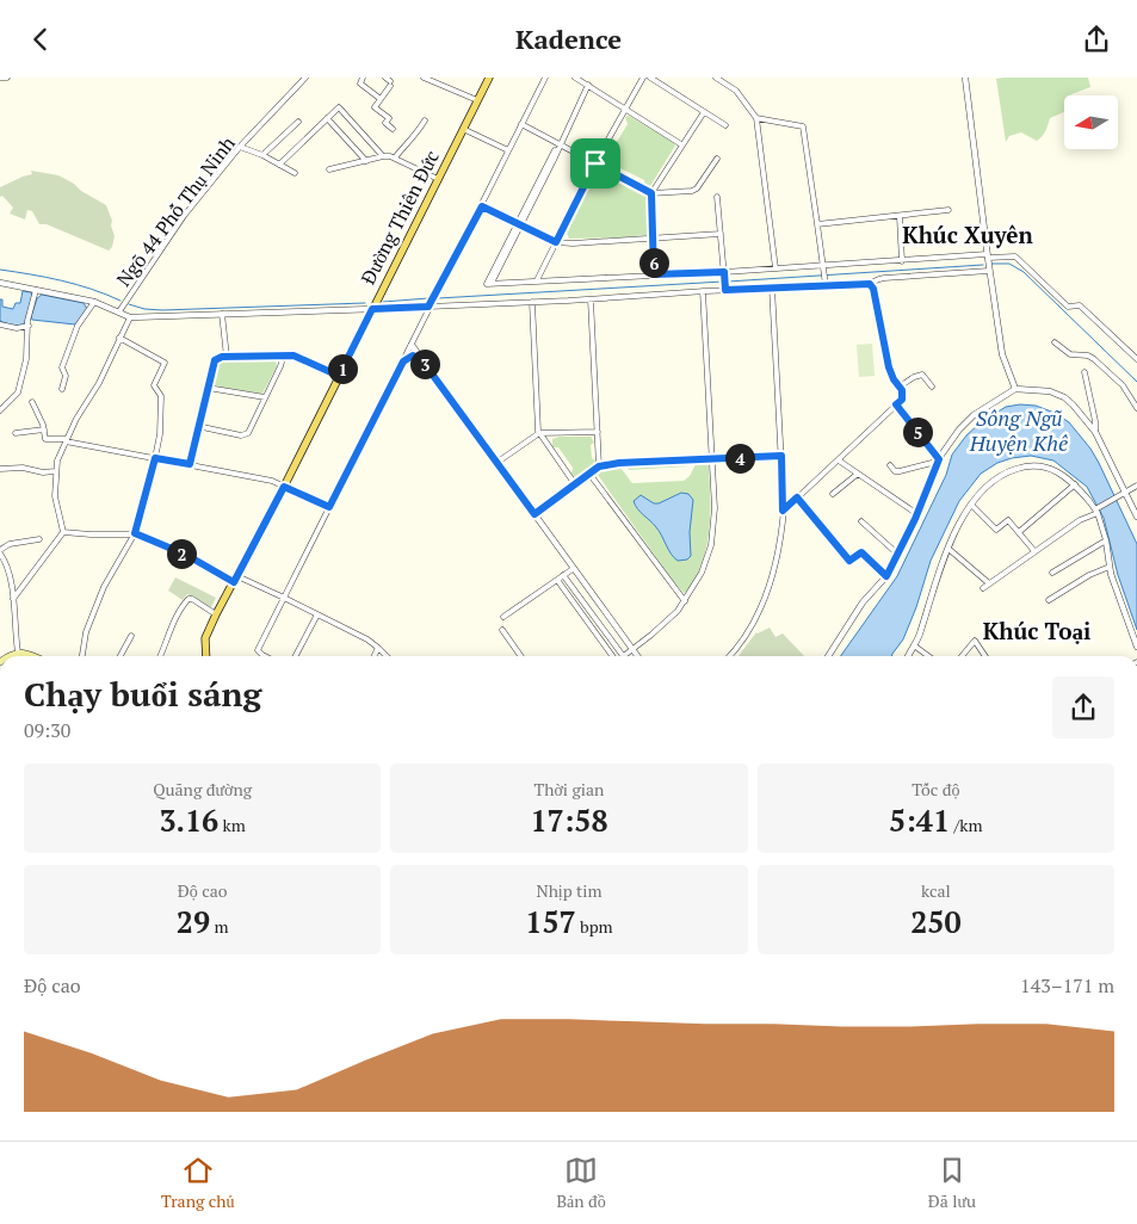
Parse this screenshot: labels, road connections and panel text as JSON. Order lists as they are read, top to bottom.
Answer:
{
  "streets": {
    "main road": ["Đường Thiên Đức"],
    "street": ["Ngõ 44 Phố Thụ Ninh"]
  },
  "districts": ["Khúc Xuyên", "Khúc Toại"],
  "water": ["Sông Ngũ Huyện Khê"],
  "north": "left",
  "page": {
    "header": "Kadence",
    "pins": [
      "6",
      "3",
      "1",
      "5",
      "4",
      "2"
    ],
    "heading": ["Chạy buổi sáng", "09:30"],
    "stats": [
      ["Quãng đường", "3.16 km"],
      ["Thời gian", "17:58"],
      ["Tốc độ", "5:41 /km"],
      ["Độ cao", "29 m"],
      ["Nhịp tim", "157 bpm"],
      ["kcal", "250"]
    ],
    "chart": ["Độ cao", "143–171 m"],
    "tabs": ["Trang chủ", "Bản đồ", "Đã lưu"]
  }
}
